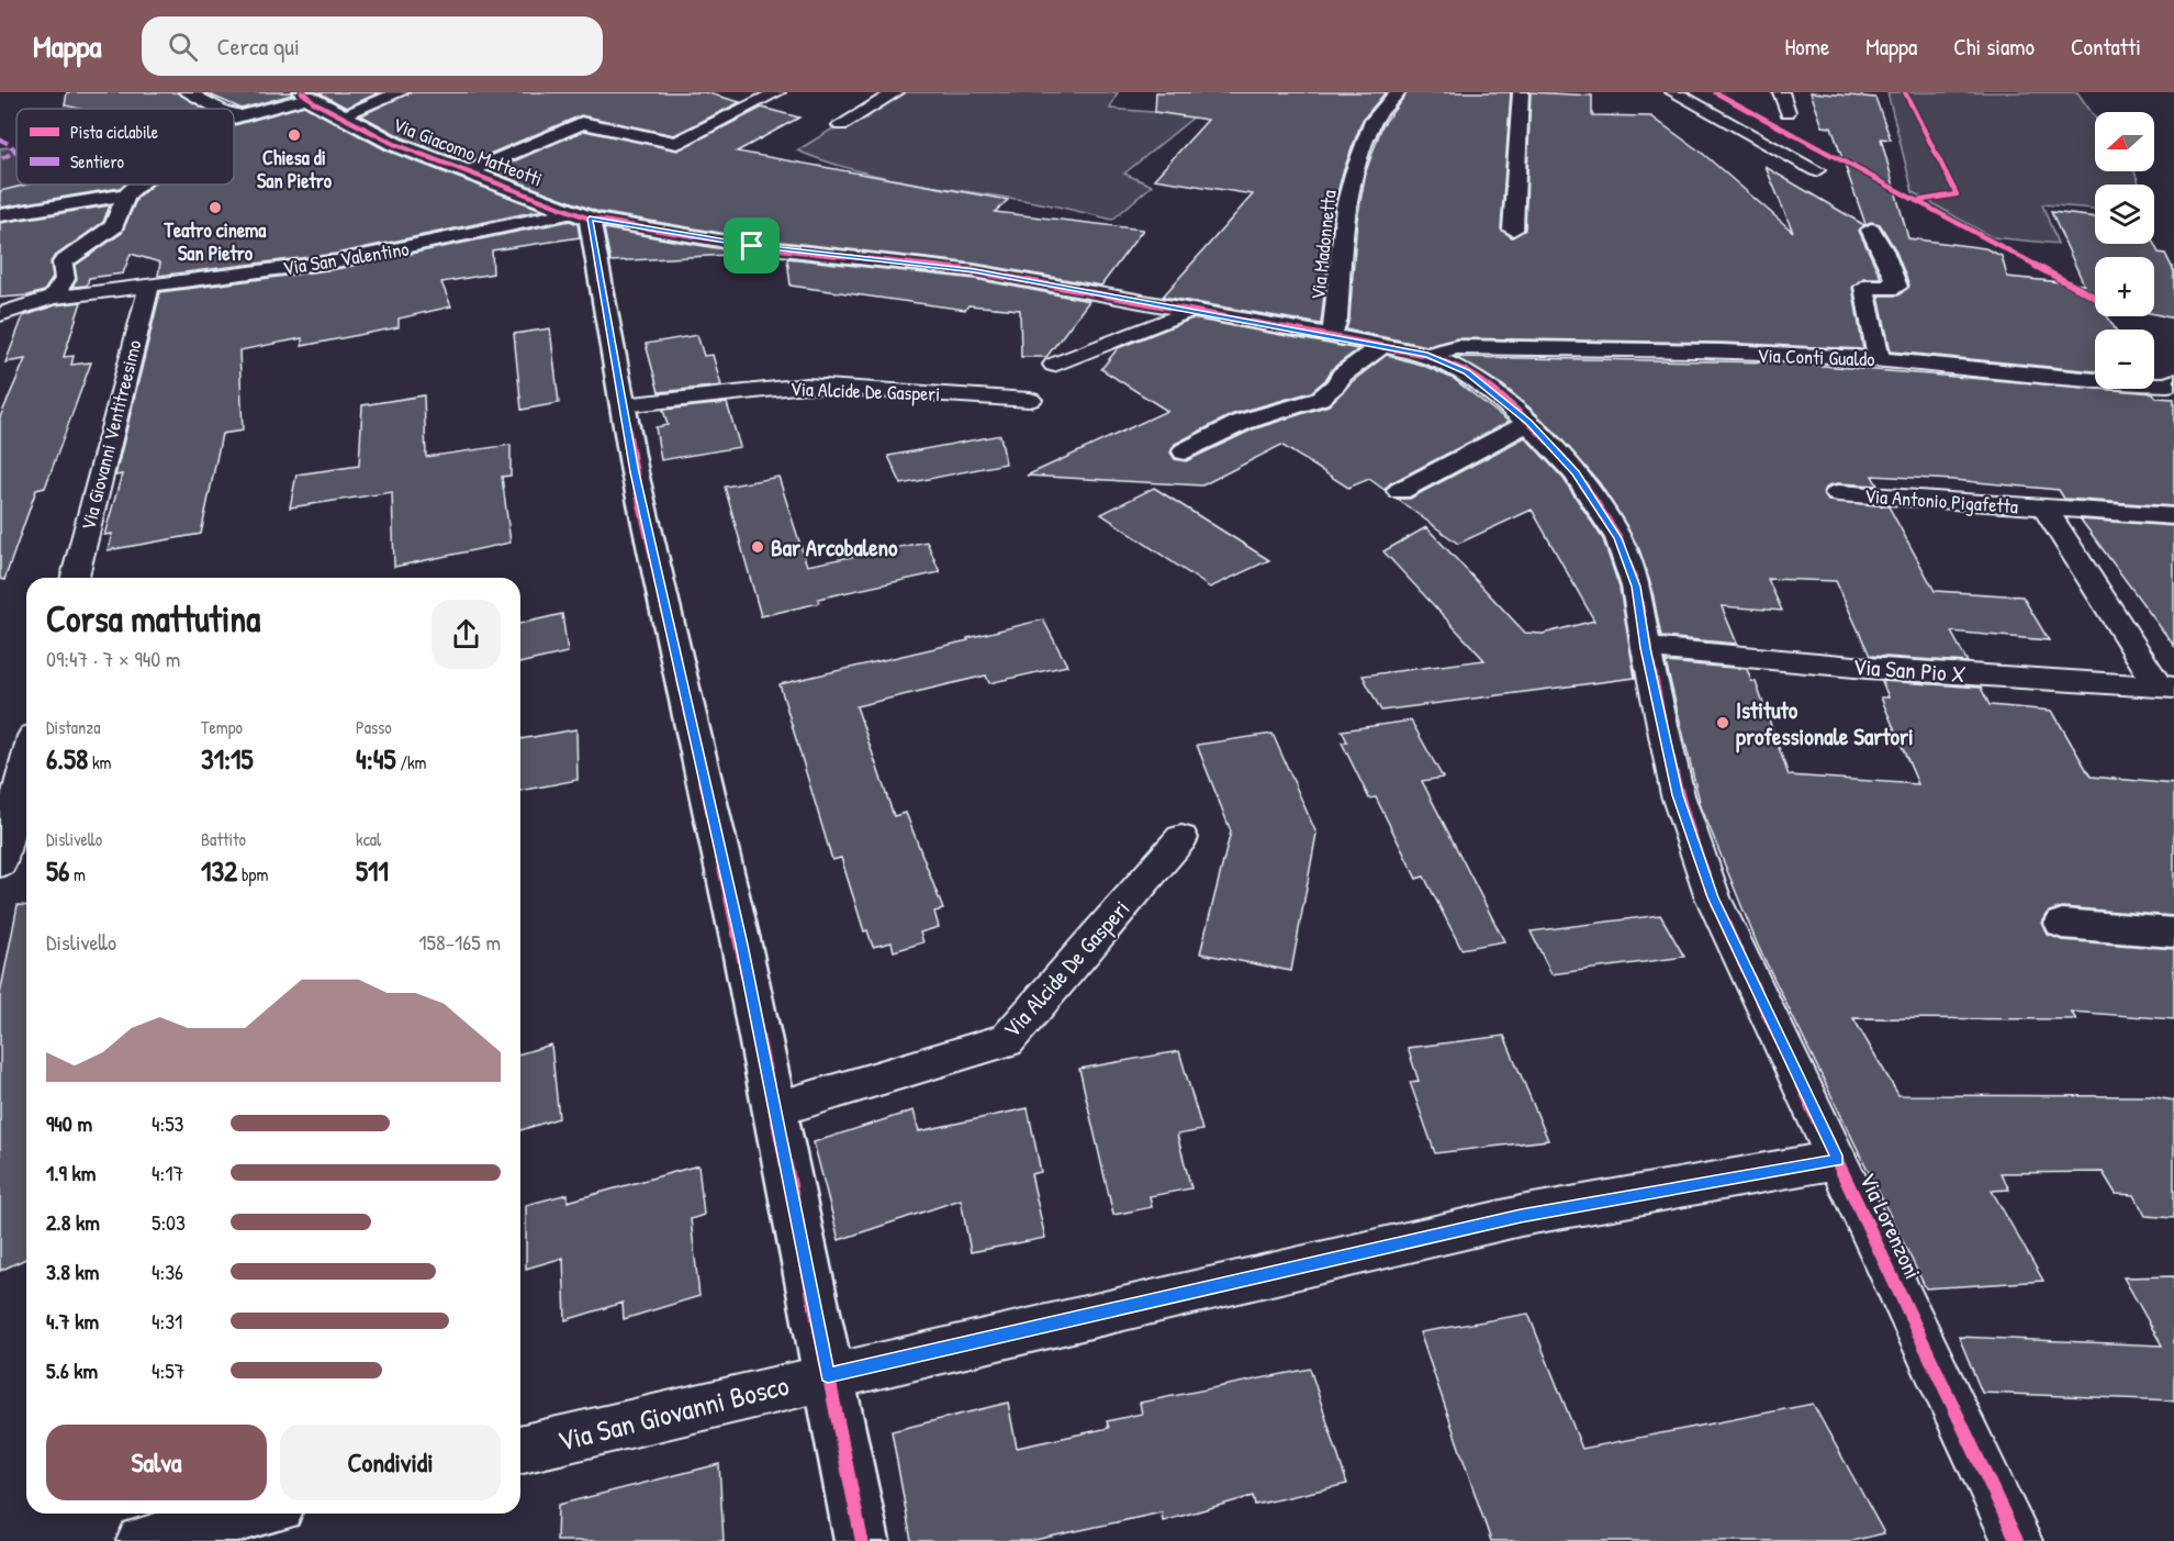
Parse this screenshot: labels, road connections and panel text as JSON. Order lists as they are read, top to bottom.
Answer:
{
  "streets": {
    "street": [
      "Via Giacomo Matteotti",
      "Via Madonnetta",
      "Via San Valentino",
      "Via Conti Gualdo",
      "Via Alcide De Gasperi",
      "Via Giovanni Ventitreesimo",
      "Via Antonio Pigafetta",
      "Via San Pio X",
      "Via Lorenzoni",
      "Via San Giovanni Bosco"
    ]
  },
  "crossings": [
    ["Via Giacomo Matteotti", "Via San Valentino"],
    ["Via Giacomo Matteotti", "Via Lorenzoni"],
    ["Via Madonnetta", "Via Lorenzoni"],
    ["Via San Valentino", "Via Giovanni Ventitreesimo"],
    ["Via San Valentino", "Via Lorenzoni"],
    ["Via Conti Gualdo", "Via Lorenzoni"],
    ["Via Antonio Pigafetta", "Via San Pio X"],
    ["Via San Pio X", "Via Lorenzoni"],
    ["Via Lorenzoni", "Via San Giovanni Bosco"]
  ],
  "places": [
    "Chiesa di San Pietro",
    "Teatro cinema San Pietro",
    "Bar Arcobaleno",
    "Istituto professionale Sartori"
  ],
  "legend": ["Pista ciclabile", "Sentiero"],
  "north": "left",
  "page": {
    "header": "Mappa",
    "search": "Cerca qui",
    "nav": [
      "Home",
      "Mappa",
      "Chi siamo",
      "Contatti"
    ],
    "map_buttons": ["+", "−"],
    "heading": ["Corsa mattutina", "09:47 · 7 × 940 m"],
    "stats": [
      ["Distanza", "6.58 km"],
      ["Tempo", "31:15"],
      ["Passo", "4:45 /km"],
      ["Dislivello", "56 m"],
      ["Battito", "132 bpm"],
      ["kcal", "511"]
    ],
    "chart": ["Dislivello", "158–165 m"],
    "list": [
      {
        "name": "940 m",
        "note": "4:53"
      },
      {
        "name": "1.9 km",
        "note": "4:17"
      },
      {
        "name": "2.8 km",
        "note": "5:03"
      },
      {
        "name": "3.8 km",
        "note": "4:36"
      },
      {
        "name": "4.7 km",
        "note": "4:31"
      },
      {
        "name": "5.6 km",
        "note": "4:57"
      }
    ],
    "buttons": ["Salva", "Condividi"]
  }
}
